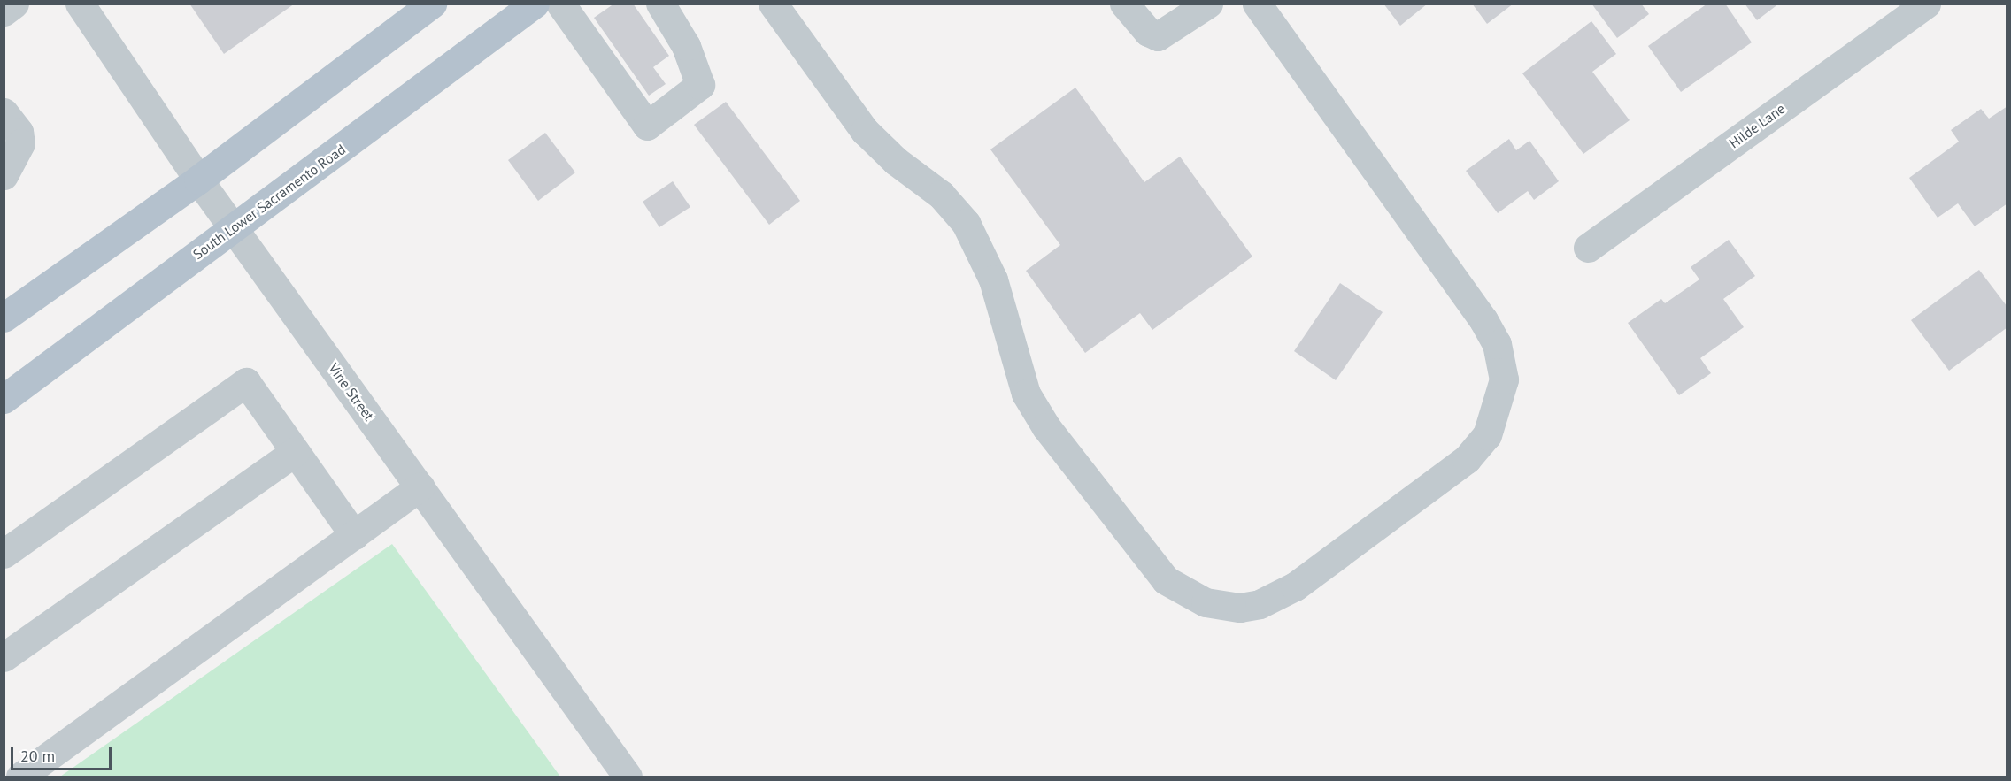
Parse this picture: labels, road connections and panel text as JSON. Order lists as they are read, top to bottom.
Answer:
{
  "streets": {
    "main road": ["South Lower Sacramento Road"],
    "street": ["Hilde Lane", "Vine Street"]
  },
  "crossings": [
    ["South Lower Sacramento Road", "Vine Street"]
  ],
  "scale_bar": "20 m"
}
